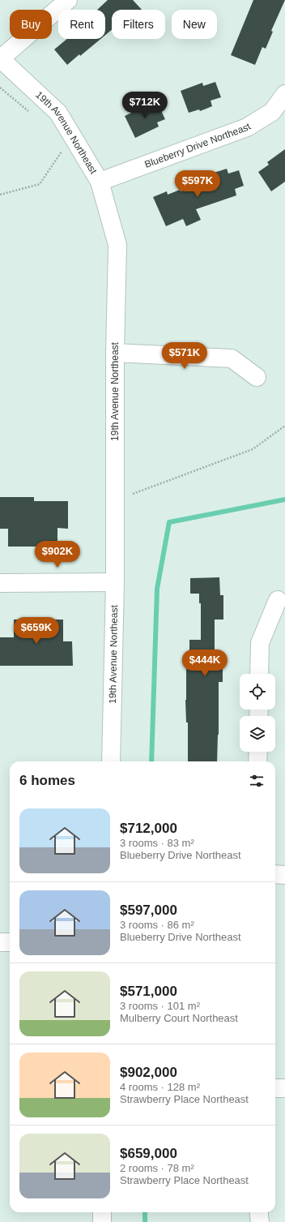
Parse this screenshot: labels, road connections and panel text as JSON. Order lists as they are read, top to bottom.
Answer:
{
  "streets": {
    "street": ["19th Avenue Northeast", "Blueberry Drive Northeast"]
  },
  "crossings": [
    ["19th Avenue Northeast", "Blueberry Drive Northeast"]
  ],
  "page": {
    "chip": [
      "Buy",
      "Rent",
      "Filters",
      "New"
    ],
    "price": [
      "$712K",
      "$597K",
      "$571K",
      "$902K",
      "$659K",
      "$444K"
    ],
    "heading": "6 homes",
    "list": [
      {
        "name": "$712,000",
        "note": "3 rooms · 83 m² · Blueberry Drive Northeast"
      },
      {
        "name": "$597,000",
        "note": "3 rooms · 86 m² · Blueberry Drive Northeast"
      },
      {
        "name": "$571,000",
        "note": "3 rooms · 101 m² · Mulberry Court Northeast"
      },
      {
        "name": "$902,000",
        "note": "4 rooms · 128 m² · Strawberry Place Northeast"
      },
      {
        "name": "$659,000",
        "note": "2 rooms · 78 m² · Strawberry Place Northeast"
      }
    ]
  }
}
